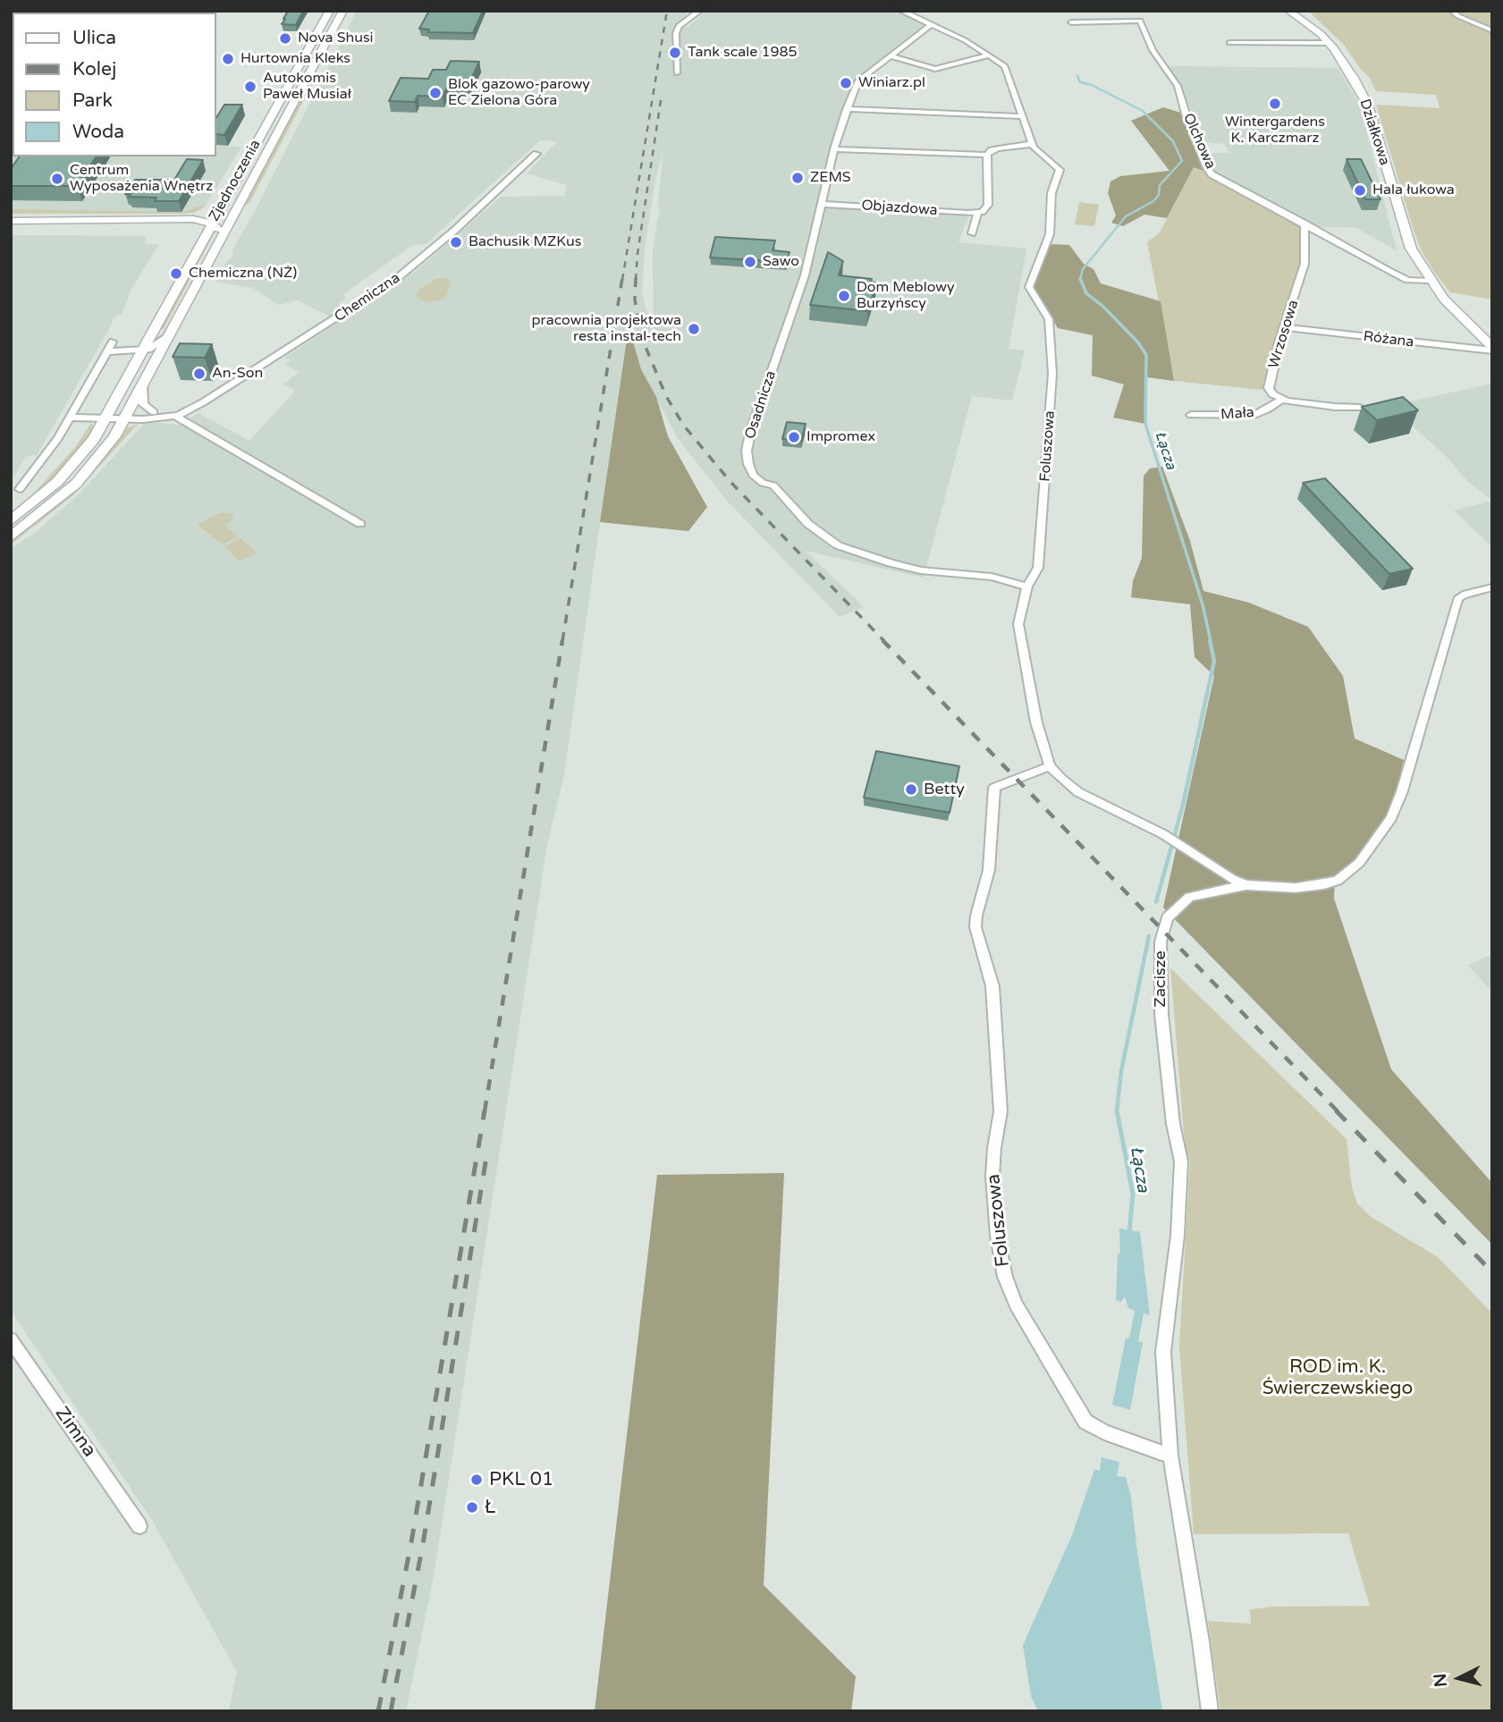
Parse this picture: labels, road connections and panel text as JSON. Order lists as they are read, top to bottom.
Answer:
{
  "streets": {
    "main road": ["Działkowa", "Zjednoczenia"],
    "street": [
      "Olchowa",
      "Objazdowa",
      "Chemiczna",
      "Wrzosowa",
      "Różana",
      "Osadnicza",
      "Mała",
      "Foluszowa",
      "Zacisze",
      "Zimna"
    ]
  },
  "crossings": [
    ["Działkowa", "Olchowa"],
    ["Działkowa", "Różana"],
    ["Olchowa", "Wrzosowa"],
    ["Zjednoczenia", "Chemiczna"],
    ["Objazdowa", "Osadnicza"],
    ["Wrzosowa", "Różana"],
    ["Wrzosowa", "Mała"],
    ["Osadnicza", "Foluszowa"],
    ["Foluszowa", "Zacisze"]
  ],
  "water": ["Łącza"],
  "parks": ["ROD im. K. Świerczewskiego"],
  "places": [
    "Nova Shusi",
    "Tank scale 1985",
    "Hurtownia Kleks",
    "Winiarz.pl",
    "Autokomis Paweł Musiał",
    "Blok gazowo-parowy EC Zielona Góra",
    "Wintergardens K. Karczmarz",
    "ZEMS",
    "Centrum Wyposażenia Wnętrz",
    "Hala łukowa",
    "Bachusik MZKus",
    "Sawo",
    "Chemiczna (NŻ)",
    "Dom Meblowy Burzyńscy",
    "pracownia projektowa resta instal-tech",
    "An-Son",
    "Impromex",
    "Betty",
    "PKL 01",
    "Ł"
  ],
  "legend": [
    "Ulica",
    "Kolej",
    "Park",
    "Woda"
  ],
  "north": "left"
}
